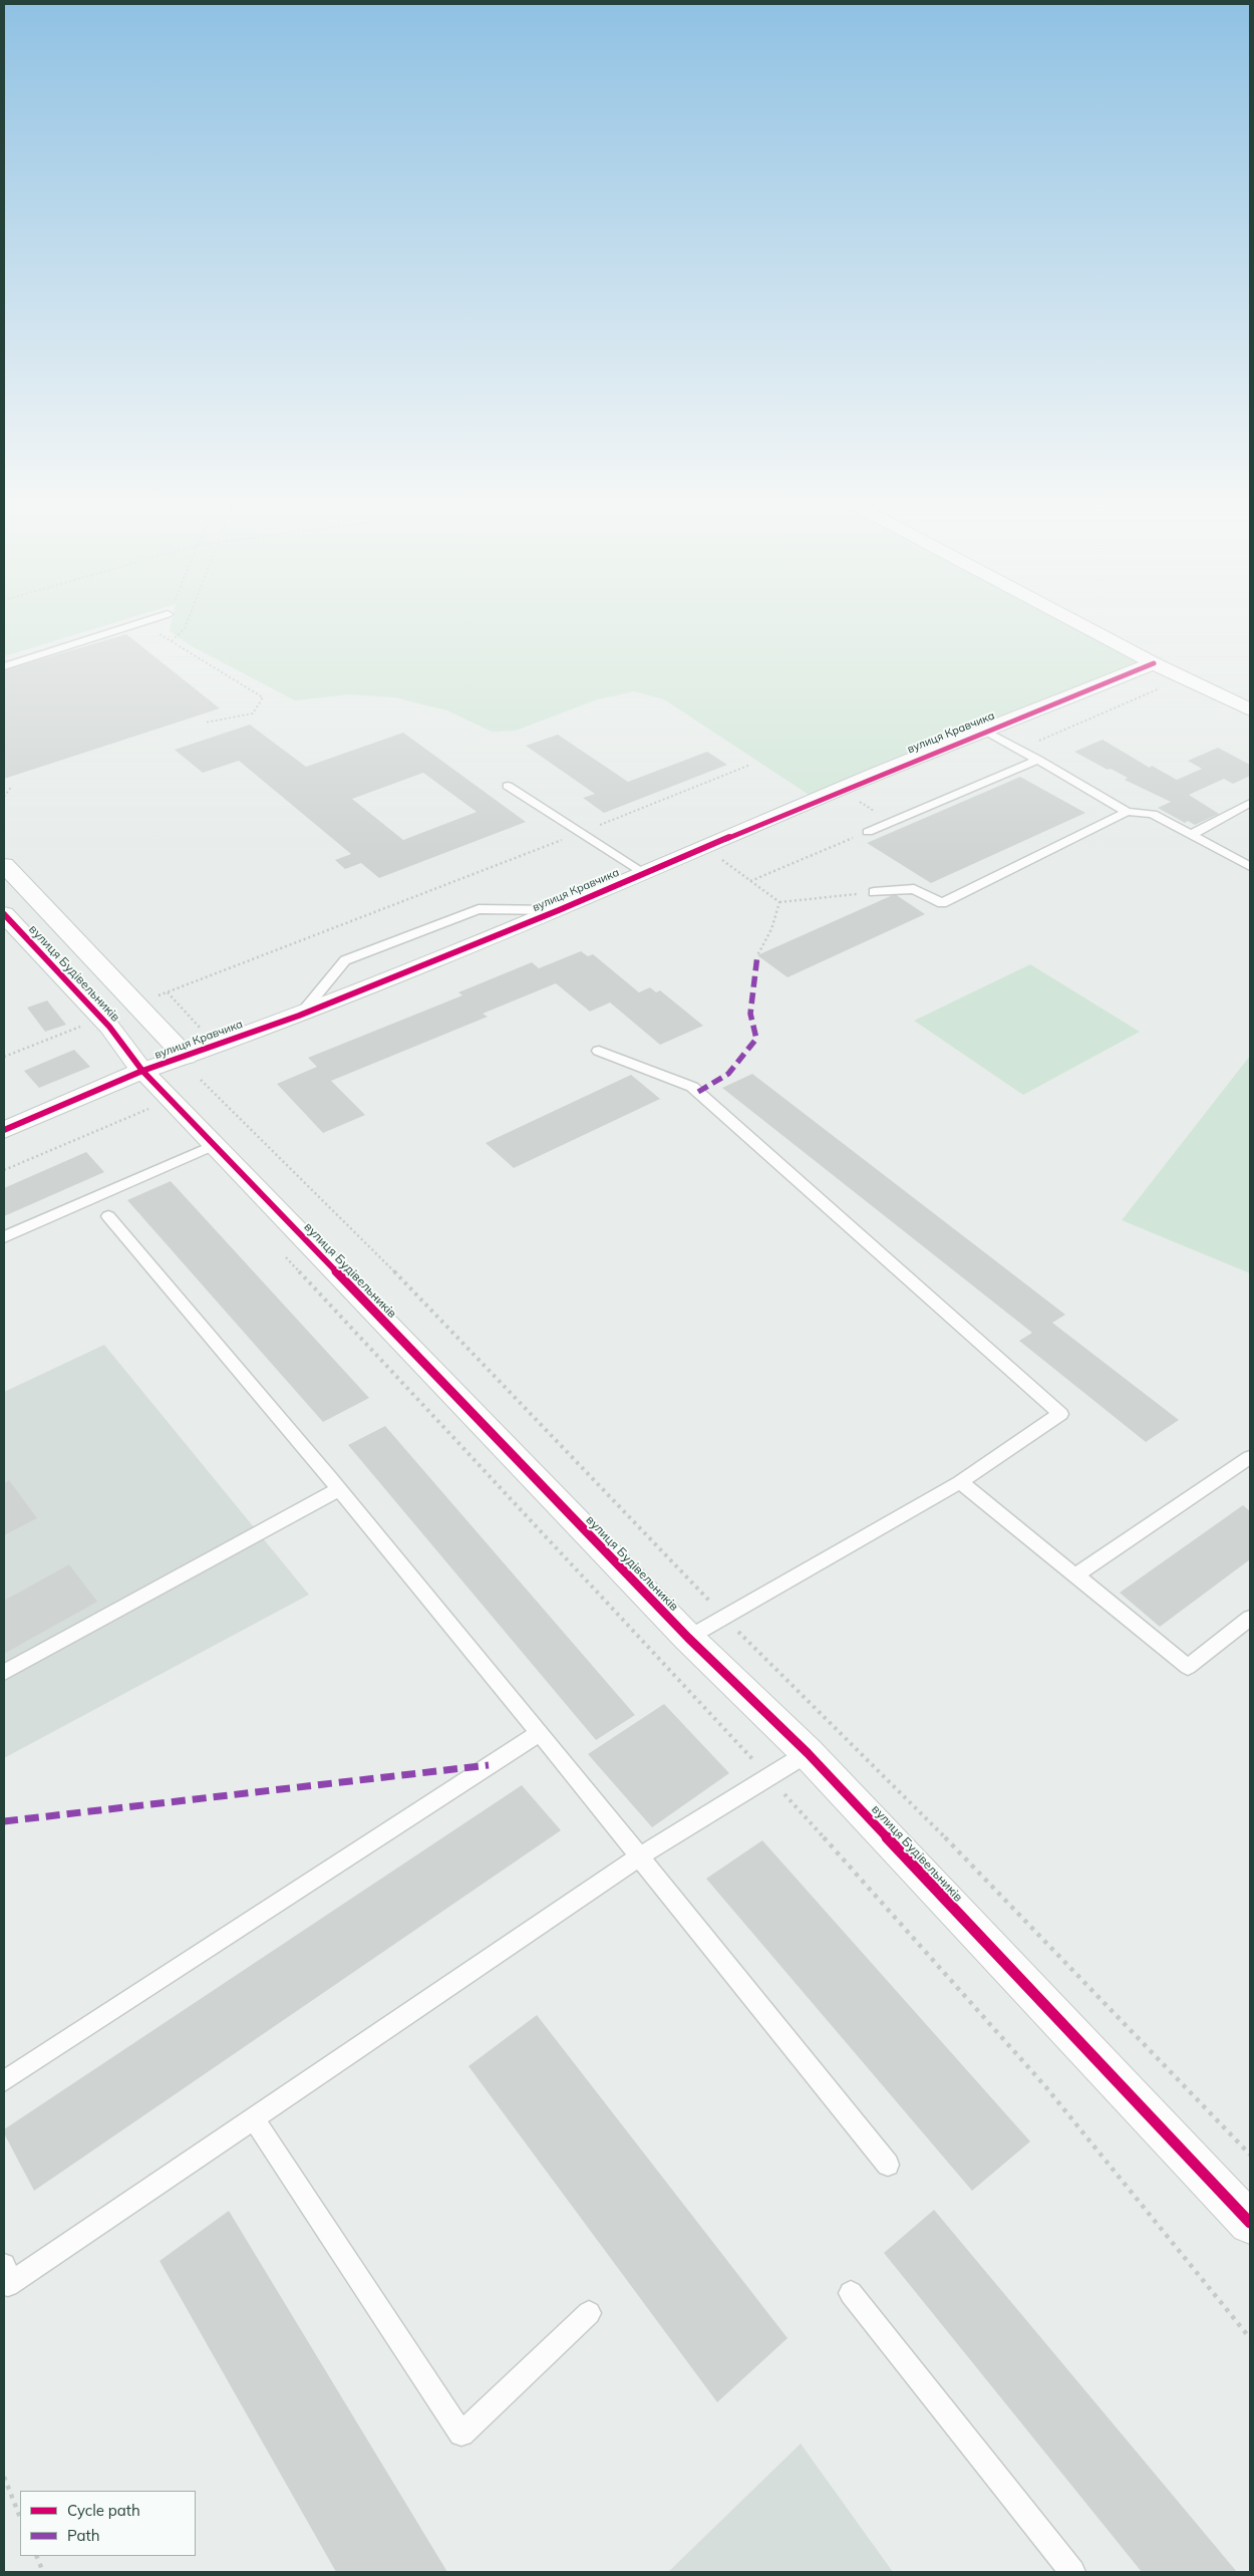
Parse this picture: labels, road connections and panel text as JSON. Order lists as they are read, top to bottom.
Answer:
{
  "streets": {
    "street": ["вулиця Кравчика", "вулиця Будівельників"]
  },
  "crossings": [
    ["вулиця Кравчика", "вулиця Будівельників"]
  ],
  "legend": ["Cycle path", "Path"]
}
